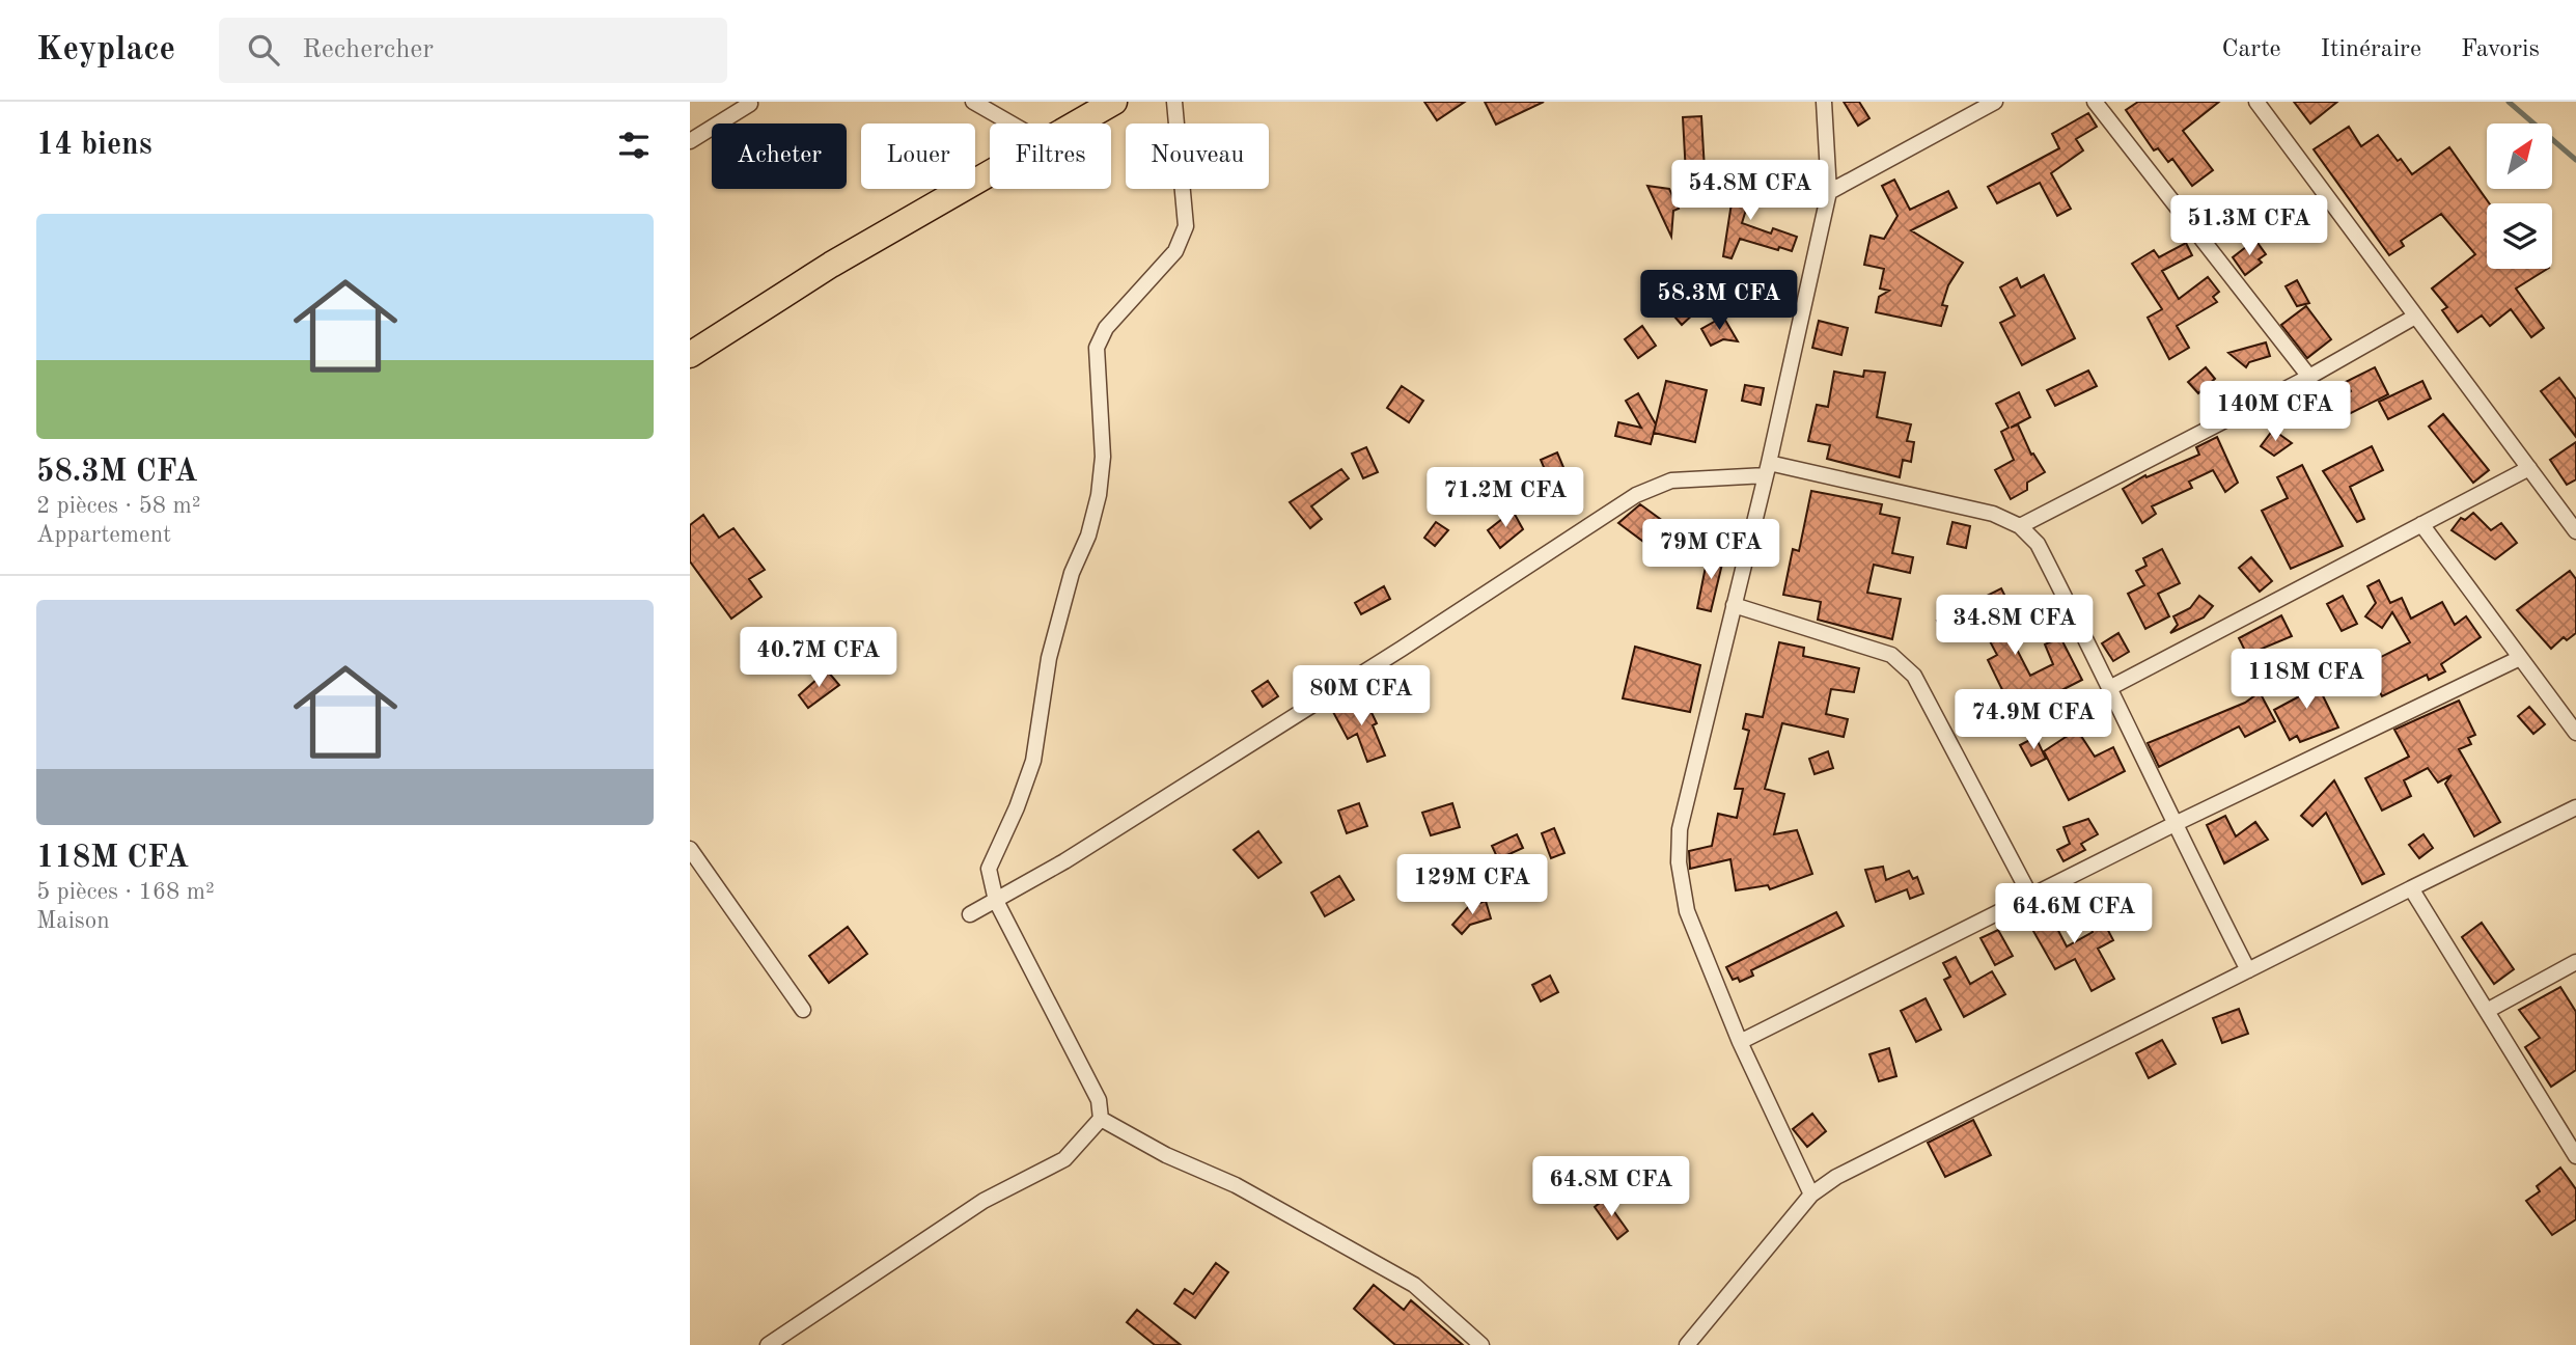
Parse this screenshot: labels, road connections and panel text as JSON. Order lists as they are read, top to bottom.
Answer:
{
  "north": "top right",
  "page": {
    "header": "Keyplace",
    "search": "Rechercher",
    "nav": ["Carte", "Itinéraire", "Favoris"],
    "heading": "14 biens",
    "chip": [
      "Acheter",
      "Louer",
      "Filtres",
      "Nouveau"
    ],
    "price": [
      "54.8M CFA",
      "51.3M CFA",
      "58.3M CFA",
      "140M CFA",
      "71.2M CFA",
      "79M CFA",
      "34.8M CFA",
      "40.7M CFA",
      "118M CFA",
      "80M CFA",
      "74.9M CFA",
      "129M CFA",
      "64.6M CFA",
      "64.8M CFA"
    ],
    "list": [
      {
        "name": "58.3M CFA",
        "note": "2 pièces · 58 m² · Appartement"
      },
      {
        "name": "118M CFA",
        "note": "5 pièces · 168 m² · Maison"
      }
    ]
  }
}
